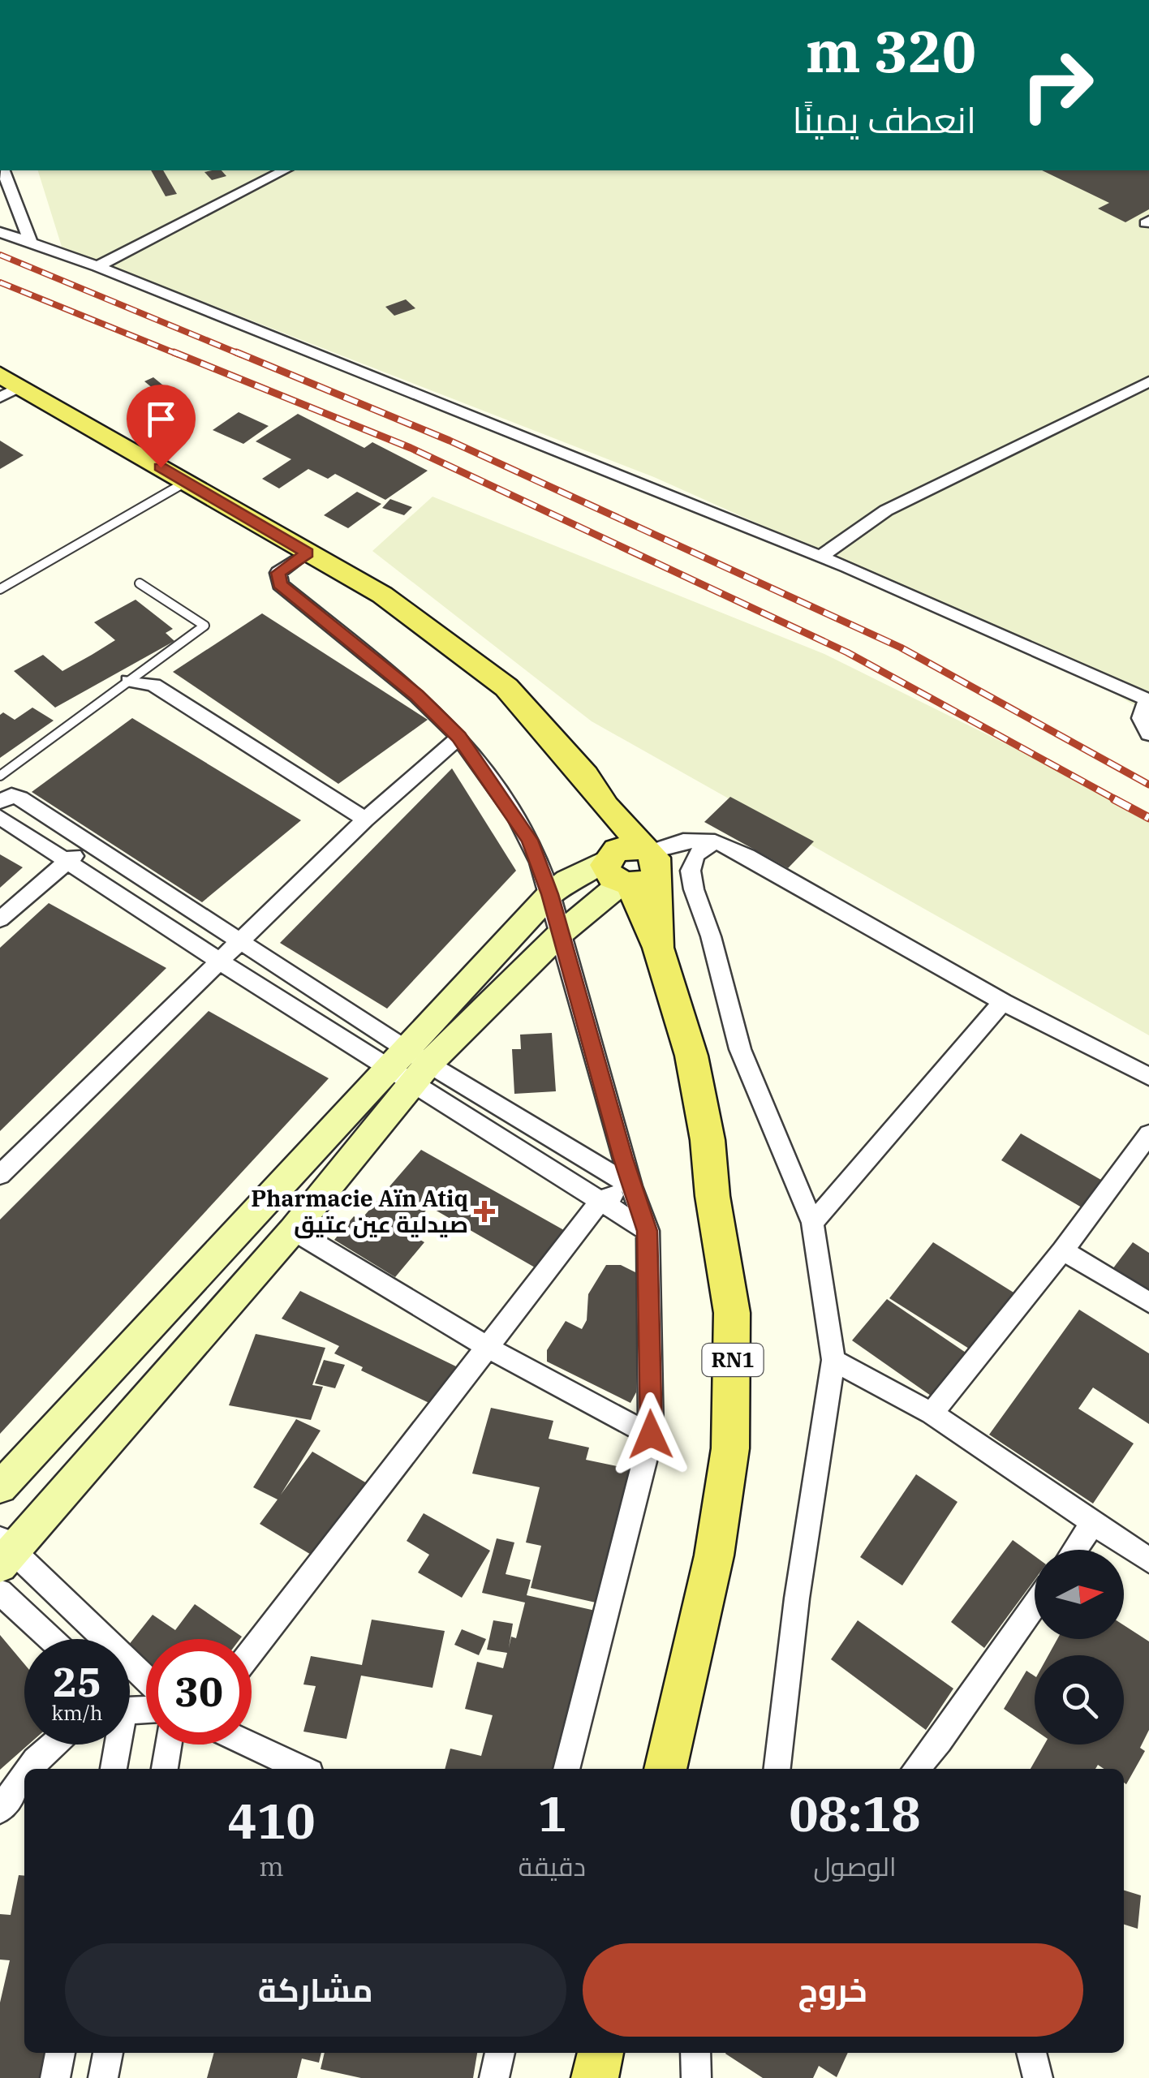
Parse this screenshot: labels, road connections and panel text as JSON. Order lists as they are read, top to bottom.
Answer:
{
  "streets": {
    "main road": ["RN1"]
  },
  "places": {
    "health": ["Pharmacie Aïn Atiq صيدلية عين عتيق"]
  },
  "north": "right",
  "page": {
    "turn": ["320 m", "انعطف يمينًا"],
    "speed": "25 km/h",
    "limit": "30",
    "eta": [
      "08:18",
      "الوصول",
      "1",
      "دقيقة",
      "410",
      "m"
    ],
    "buttons": ["خروج", "مشاركة"]
  }
}
